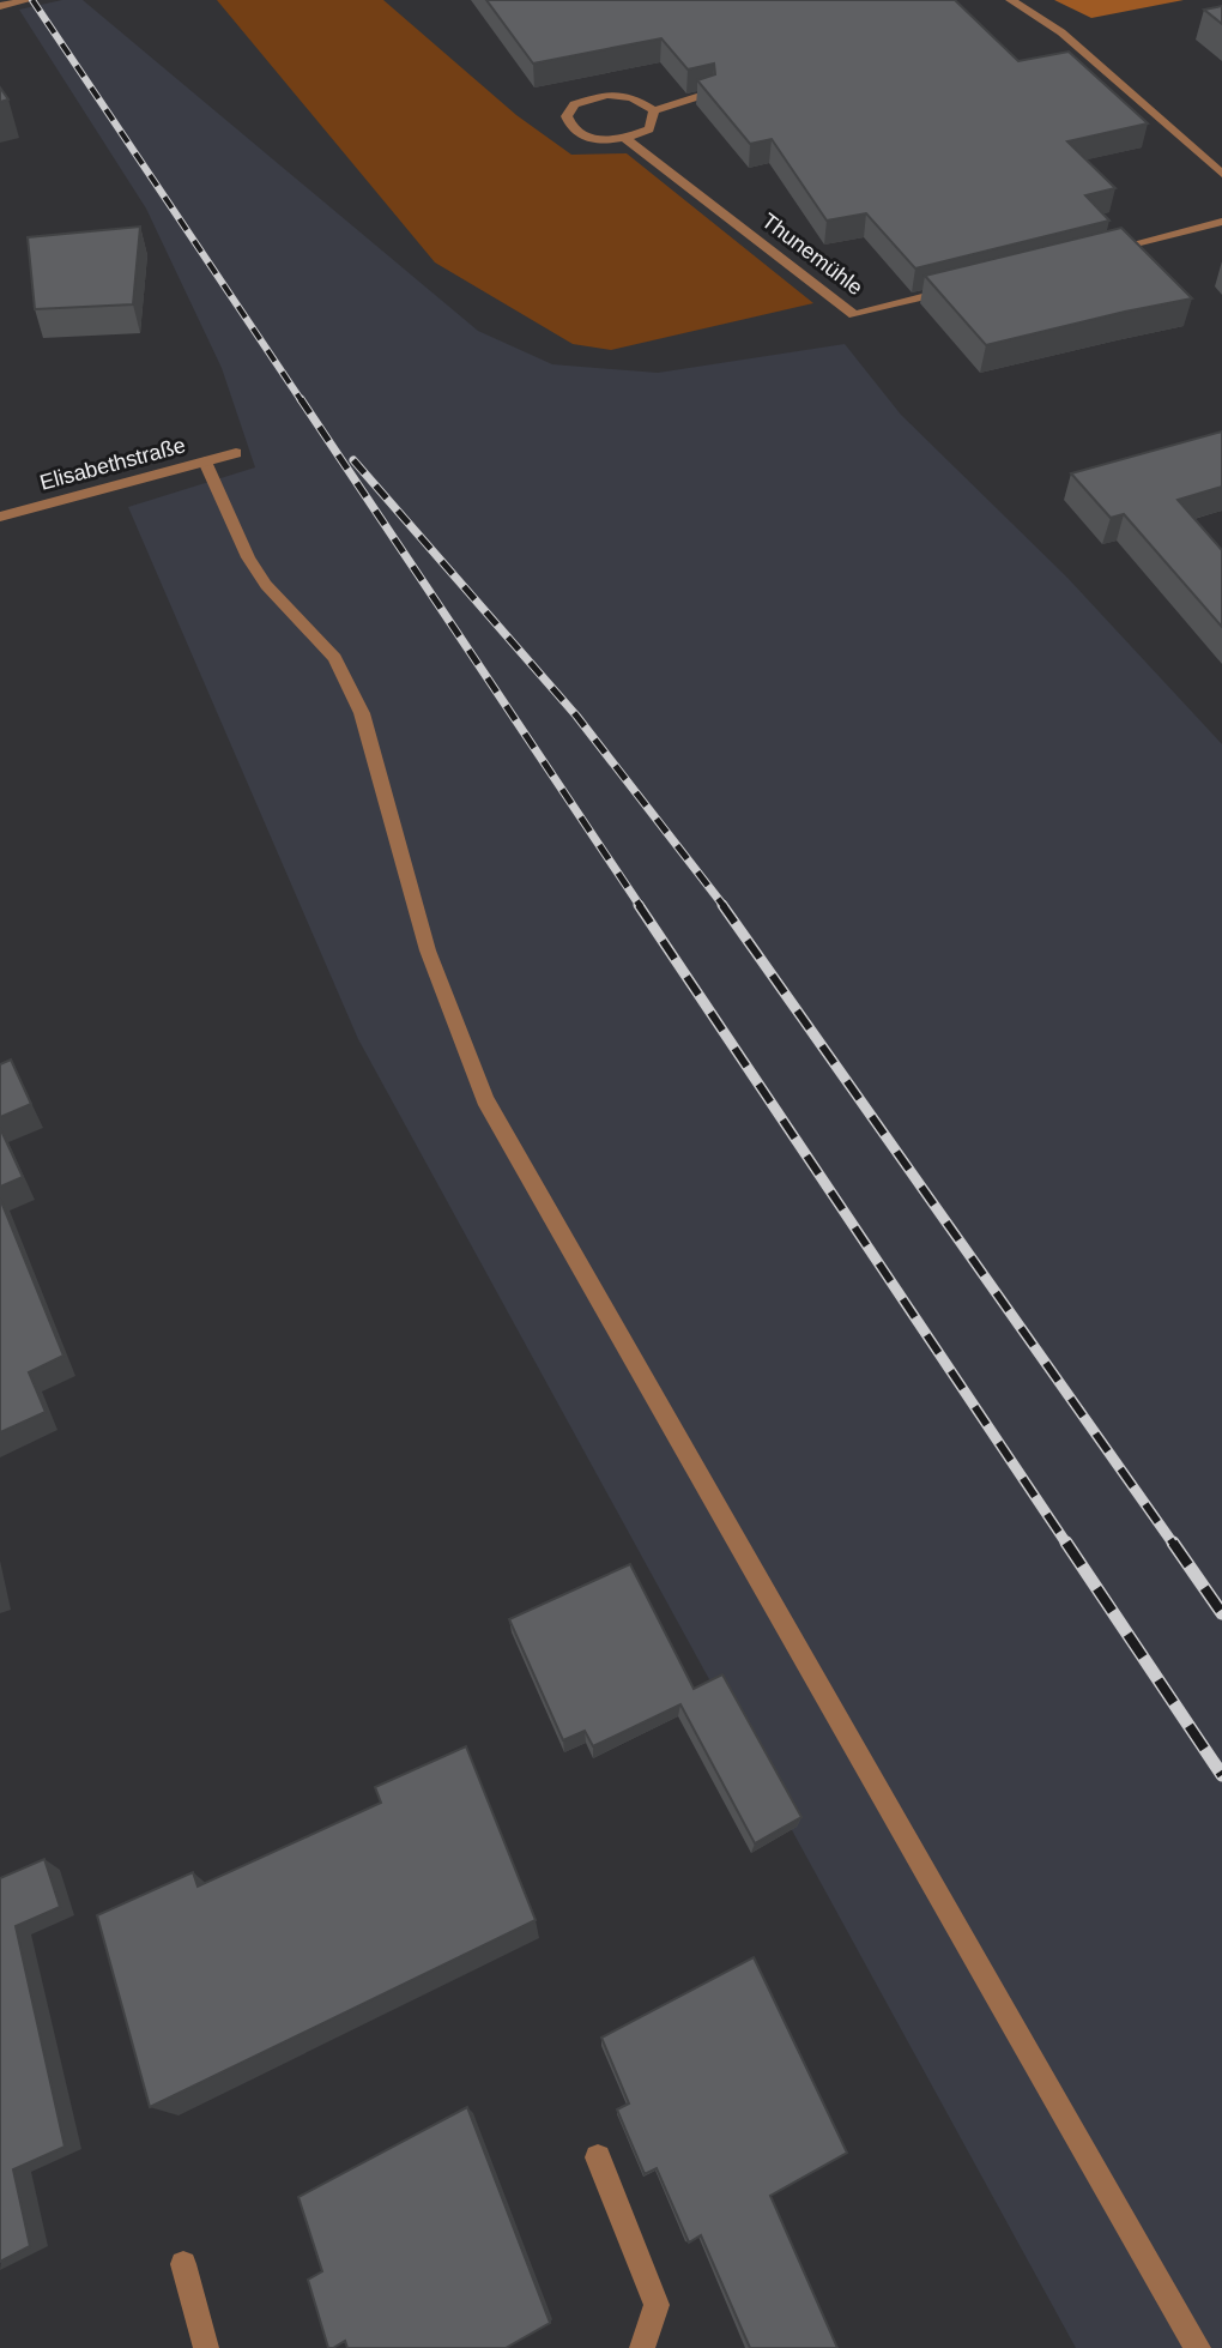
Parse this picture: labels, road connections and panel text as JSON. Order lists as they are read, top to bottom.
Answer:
{
  "streets": {
    "street": ["Thunemühle", "Elisabethstraße"]
  }
}
